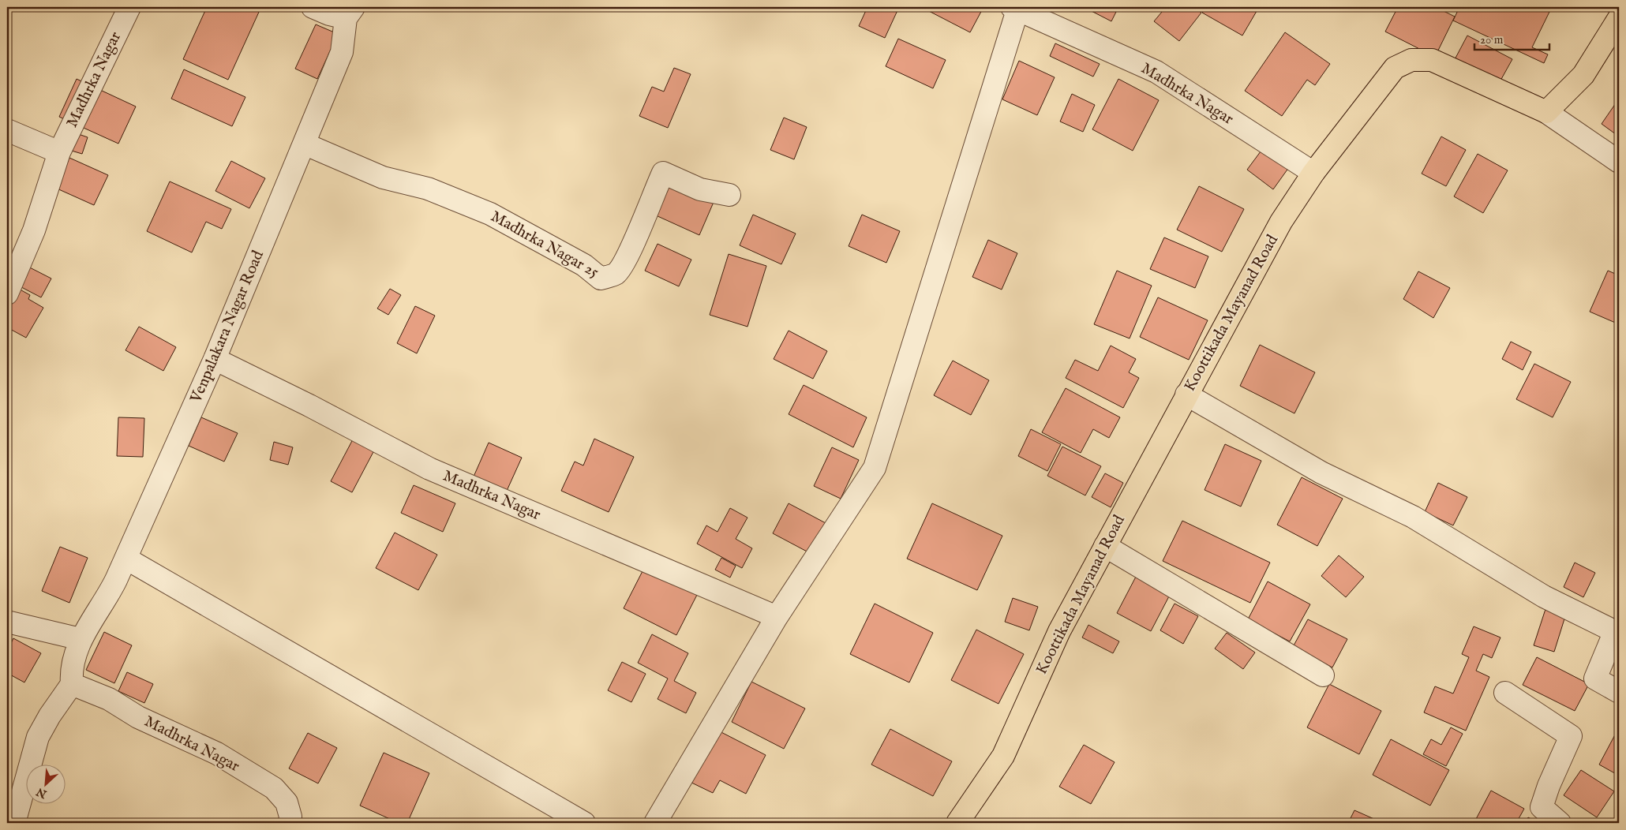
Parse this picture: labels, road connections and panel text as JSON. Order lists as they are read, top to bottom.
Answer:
{
  "streets": {
    "main road": ["Koottikada Mayanad Road"],
    "street": ["Madhrka Nagar", "Madhrka Nagar 25", "Venpalakara Nagar Road"]
  },
  "crossings": [
    ["Madhrka Nagar", "Koottikada Mayanad Road"],
    ["Madhrka Nagar", "Venpalakara Nagar Road"],
    ["Madhrka Nagar 25", "Venpalakara Nagar Road"]
  ],
  "scale_bar": "20 m",
  "north": "bottom left"
}
